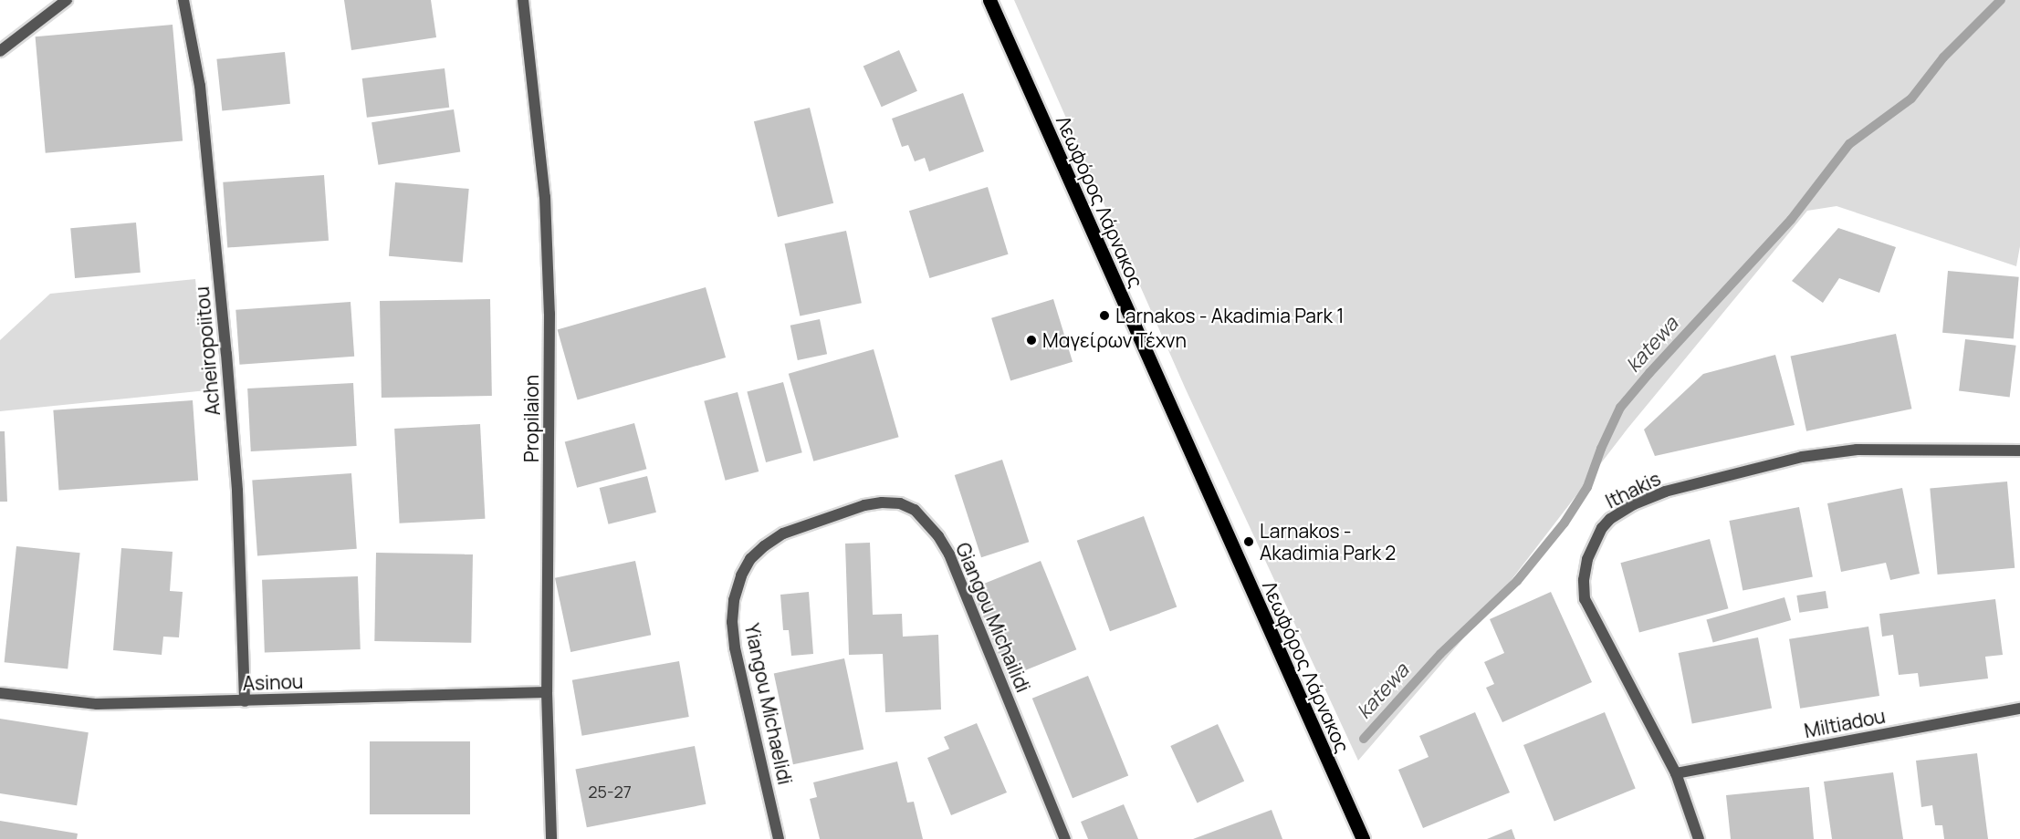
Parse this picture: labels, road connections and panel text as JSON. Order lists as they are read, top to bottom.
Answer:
{
  "streets": {
    "main road": ["Λεωφόρος Λάρνακος"],
    "street": [
      "Acheiropoiitou",
      "Propilaion",
      "Ithakis",
      "Giangou Michailidi",
      "Asinou",
      "Yiangou Michaelidi",
      "Miltiadou"
    ]
  },
  "crossings": [
    ["Acheiropoiitou", "Asinou"],
    ["Propilaion", "Asinou"],
    ["Ithakis", "Miltiadou"],
    ["Giangou Michailidi", "Yiangou Michaelidi"]
  ],
  "water": ["katewa"],
  "places": ["Larnakos - Akadimia Park 1", "Μαγείρων Τέχνη", "Larnakos - Akadimia Park 2"],
  "house_numbers": ["25-27"]
}
